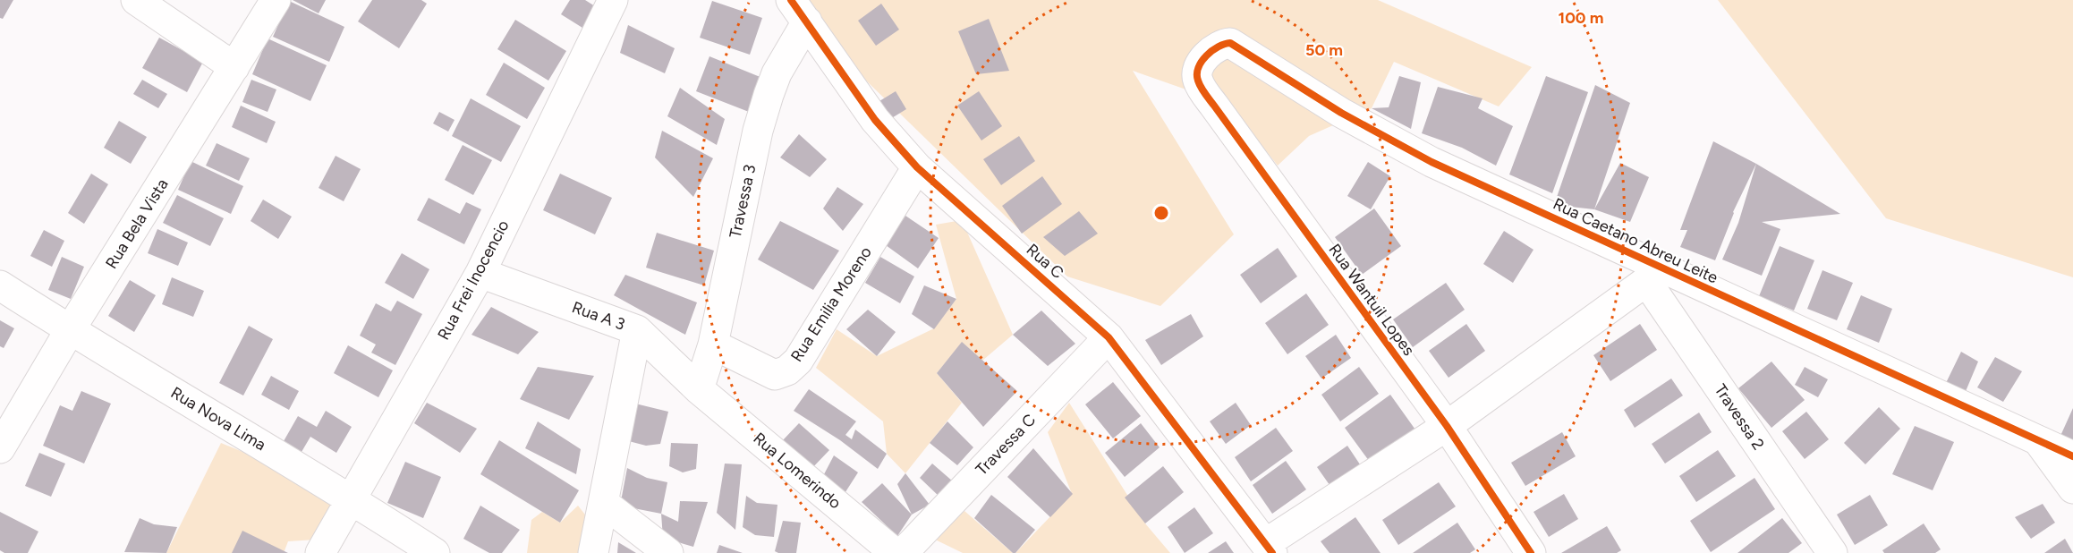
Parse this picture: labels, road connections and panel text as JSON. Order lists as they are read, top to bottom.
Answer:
{
  "streets": {
    "street": [
      "Travessa 3",
      "Rua Bela Vista",
      "Rua Caetano Abreu Leite",
      "Rua C",
      "Rua Frei Inocencio",
      "Rua Wantuil Lopes",
      "Rua Emilia Moreno",
      "Rua A 3",
      "Travessa 2",
      "Rua Nova Lima",
      "Travessa C",
      "Rua Lomerindo"
    ]
  },
  "crossings": [
    ["Travessa 3", "Rua C"],
    ["Travessa 3", "Rua Emilia Moreno"],
    ["Travessa 3", "Rua A 3"],
    ["Travessa 3", "Rua Lomerindo"],
    ["Rua Bela Vista", "Rua Nova Lima"],
    ["Rua Caetano Abreu Leite", "Rua Wantuil Lopes"],
    ["Rua Caetano Abreu Leite", "Travessa 2"],
    ["Rua C", "Rua Emilia Moreno"],
    ["Rua C", "Travessa C"],
    ["Rua Frei Inocencio", "Rua A 3"],
    ["Rua Frei Inocencio", "Rua Nova Lima"],
    ["Rua A 3", "Rua Lomerindo"]
  ],
  "rings": ["100 m", "50 m"]
}
